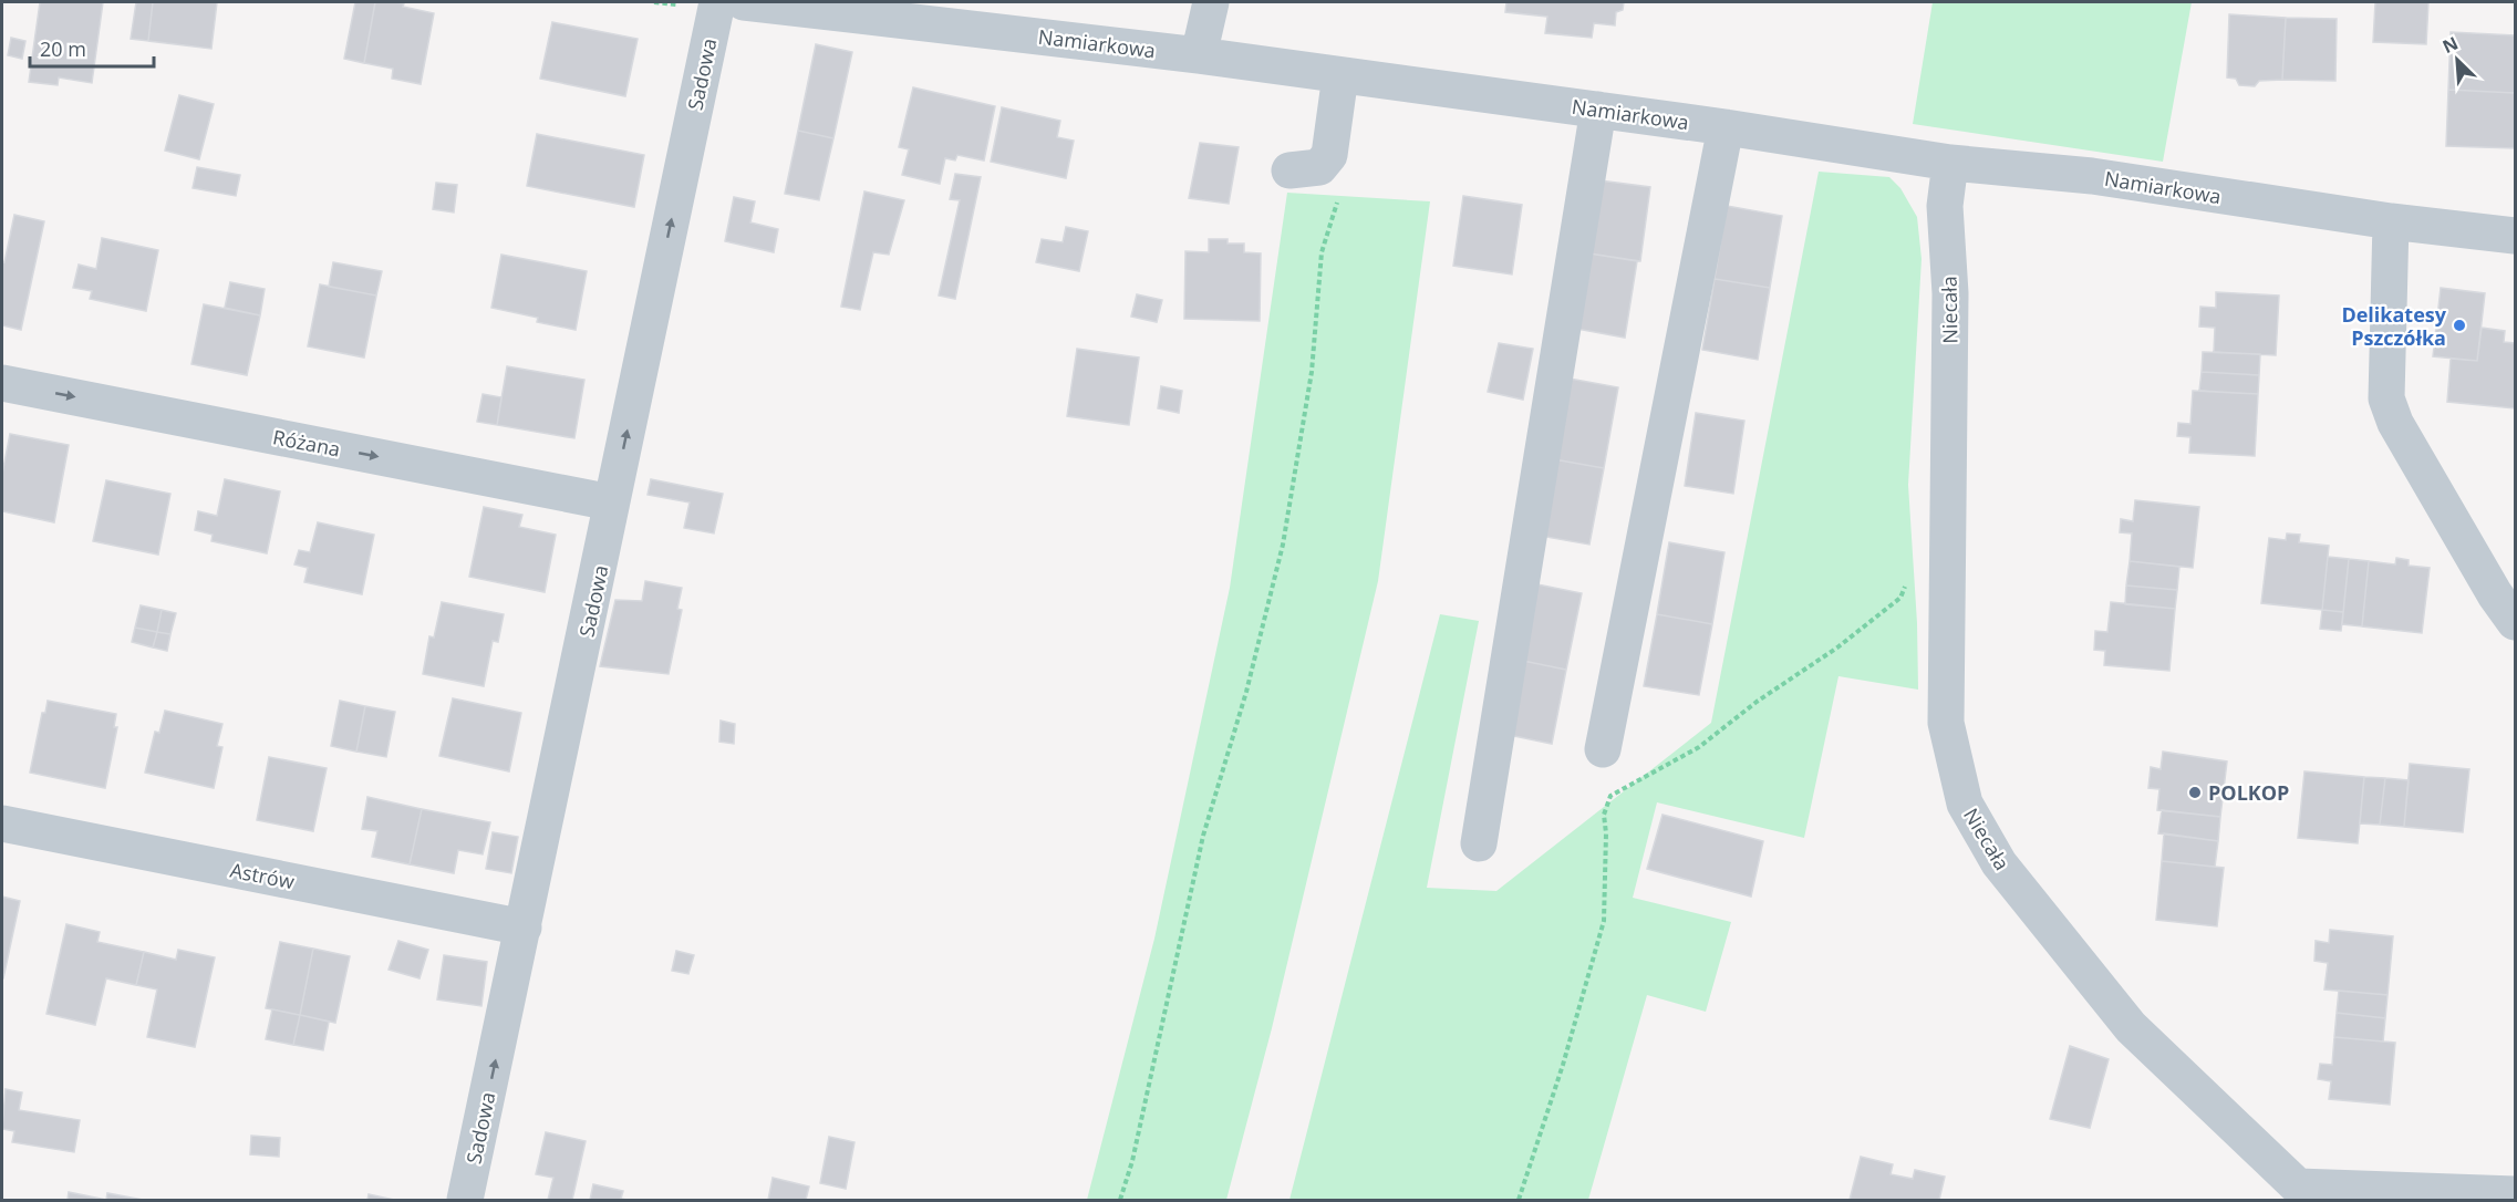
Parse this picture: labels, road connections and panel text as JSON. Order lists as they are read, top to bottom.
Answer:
{
  "streets": {
    "street": [
      "Namiarkowa",
      "Sadowa",
      "Niecała",
      "Różana",
      "Astrów"
    ]
  },
  "crossings": [
    ["Namiarkowa", "Niecała"],
    ["Sadowa", "Różana"],
    ["Sadowa", "Astrów"]
  ],
  "one_way": ["Sadowa", "Różana"],
  "places": ["Delikatesy Pszczółka", "POLKOP"],
  "scale_bar": "20 m",
  "north": "top left"
}
